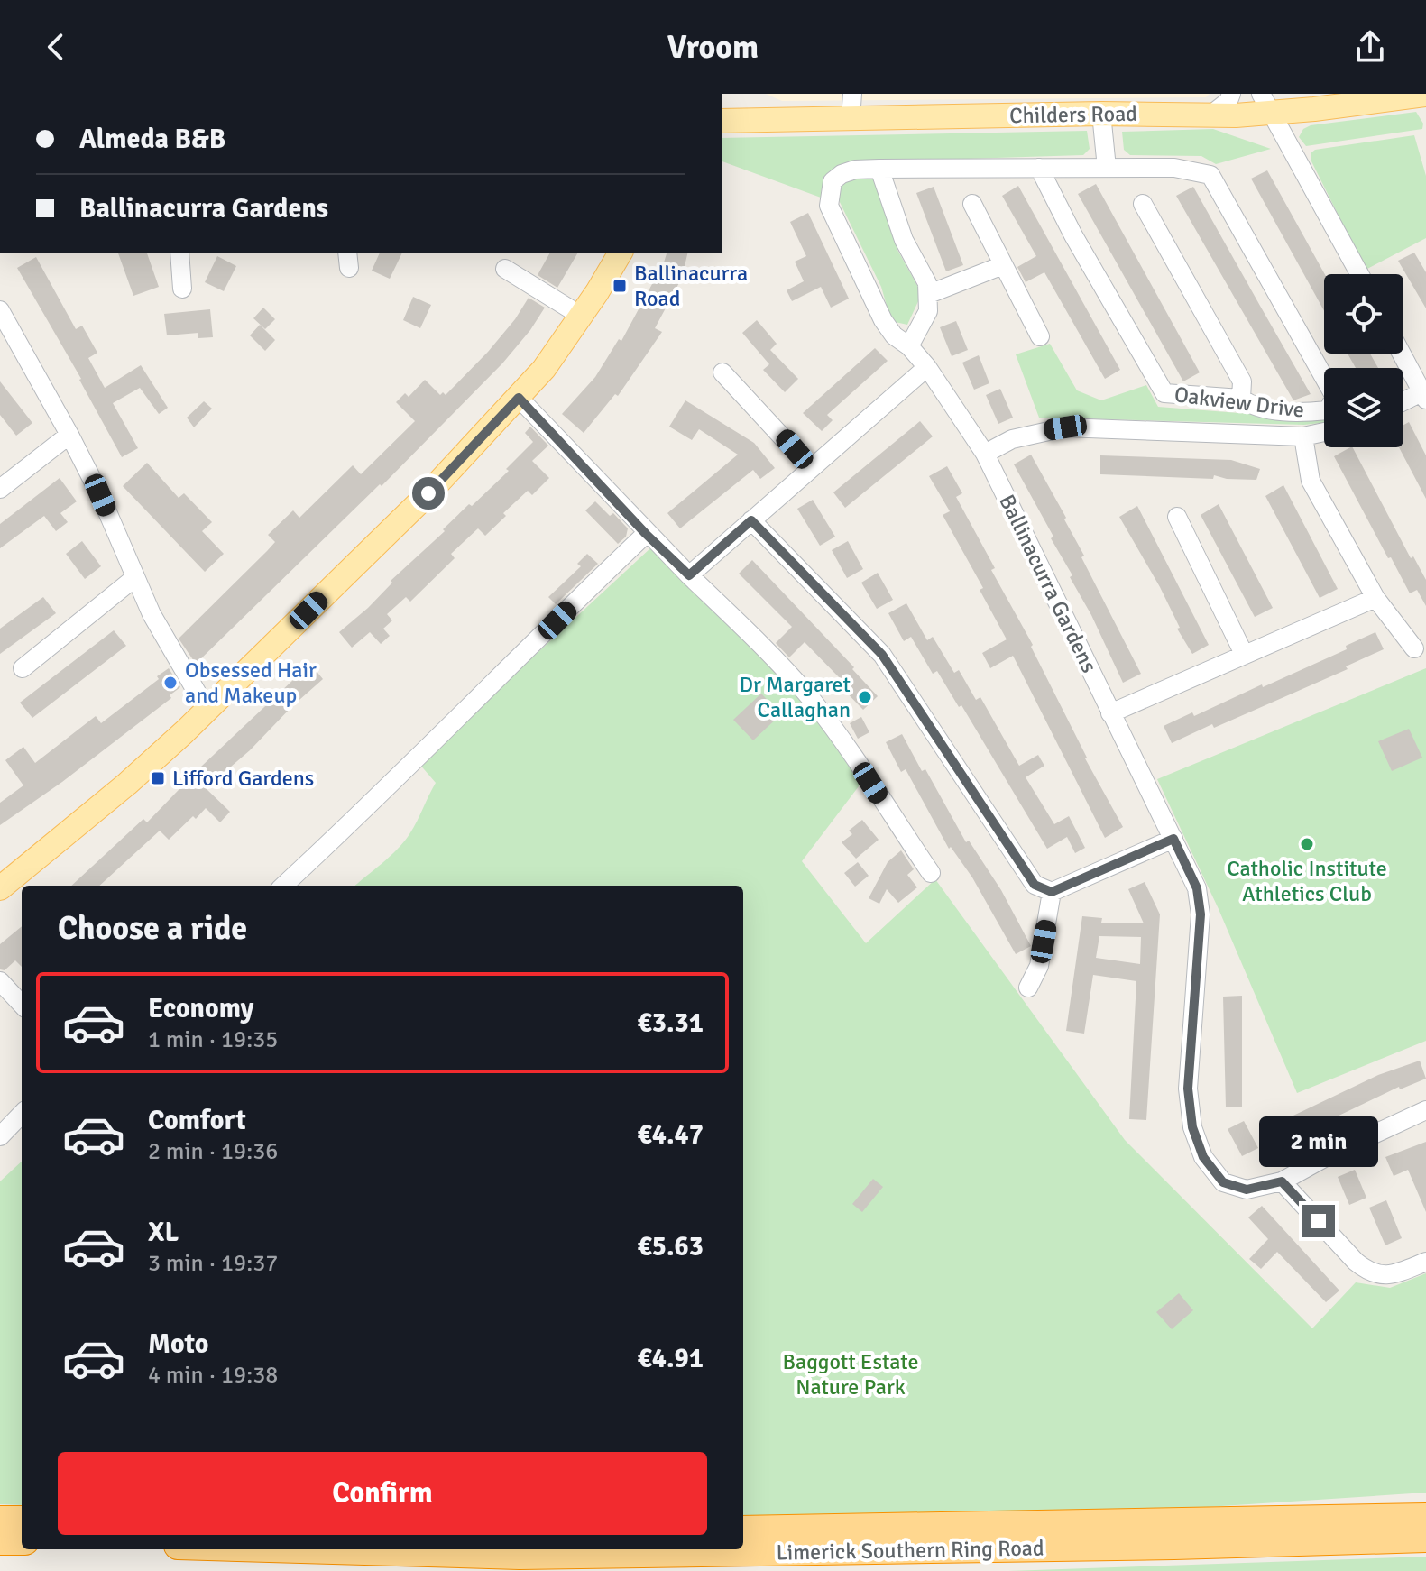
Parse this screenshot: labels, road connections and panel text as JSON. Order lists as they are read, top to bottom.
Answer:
{
  "streets": {
    "highway": ["Limerick Southern Ring Road"],
    "main road": ["Childers Road"],
    "street": ["Oakview Drive", "Ballinacurra Gardens"]
  },
  "crossings": [
    ["Oakview Drive", "Ballinacurra Gardens"]
  ],
  "parks": ["Baggott Estate Nature Park"],
  "places": {
    "transit": ["Ballinacurra Road", "Lifford Gardens"],
    "other": ["Obsessed Hair and Makeup", "Dr Margaret Callaghan", "Catholic Institute Athletics Club"]
  },
  "page": {
    "header": "Vroom",
    "banner": ["Almeda B&B", "Ballinacurra Gardens"],
    "heading": "Choose a ride",
    "list": [
      {
        "name": "Economy",
        "note": "1 min · 19:35",
        "value": "€3.31"
      },
      {
        "name": "Comfort",
        "note": "2 min · 19:36",
        "value": "€4.47"
      },
      {
        "name": "XL",
        "note": "3 min · 19:37",
        "value": "€5.63"
      },
      {
        "name": "Moto",
        "note": "4 min · 19:38",
        "value": "€4.91"
      }
    ],
    "bubble": "2 min",
    "buttons": "Confirm"
  }
}
